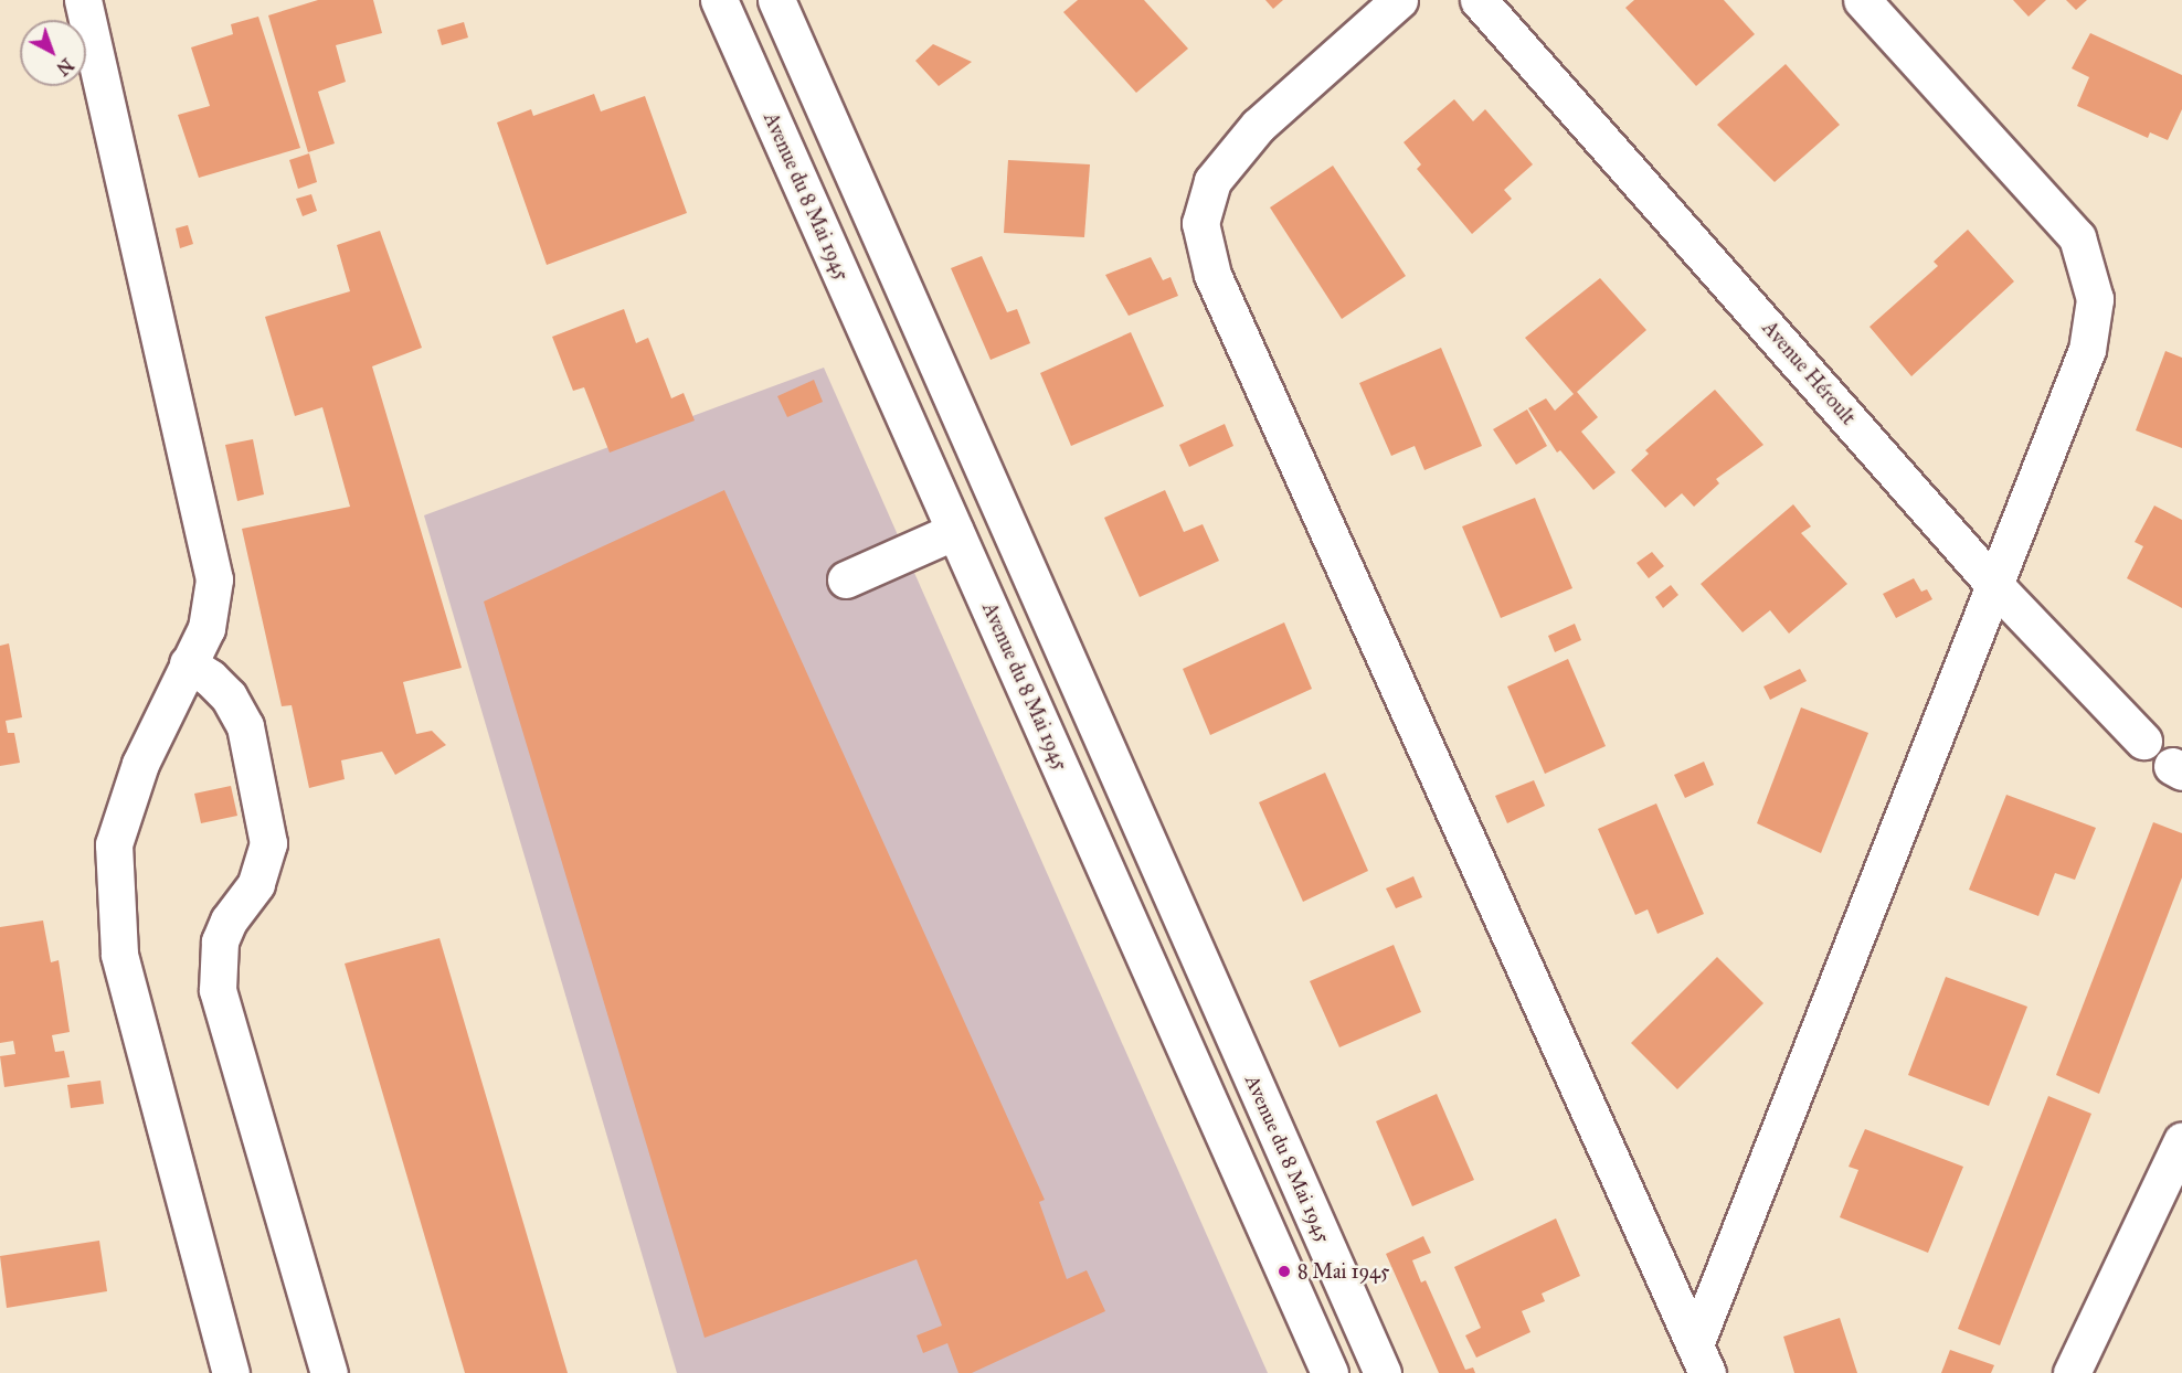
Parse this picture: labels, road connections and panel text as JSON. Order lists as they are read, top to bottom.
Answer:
{
  "streets": {
    "street": ["Avenue du 8 Mai 1945", "Avenue Héroult"]
  },
  "places": ["8 Mai 1945"],
  "north": "bottom right"
}
